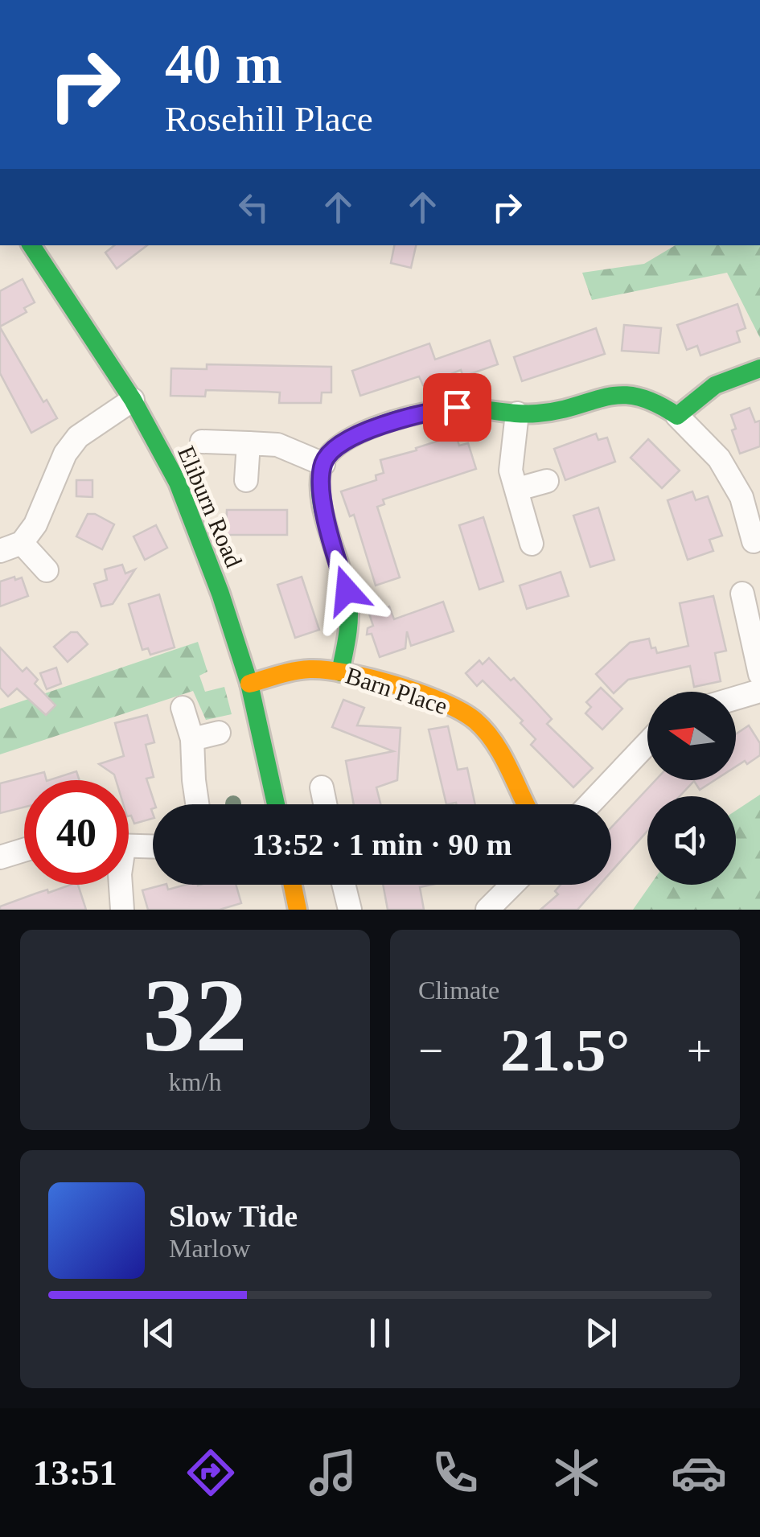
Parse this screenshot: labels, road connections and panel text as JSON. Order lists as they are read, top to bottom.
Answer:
{
  "streets": {
    "street": ["Eliburn Road", "Barn Place"]
  },
  "crossings": [
    ["Eliburn Road", "Barn Place"]
  ],
  "north": "left",
  "page": {
    "turn": ["40 m", "Rosehill Place"],
    "limit": "40",
    "trip": "13:52 · 1 min · 90 m",
    "tile": [
      ["32", "km/h"],
      "Climate"
    ],
    "heat": ["−", "21.5°", "+"],
    "song": ["Slow Tide", "Marlow"],
    "tabs": "13:51"
  }
}
